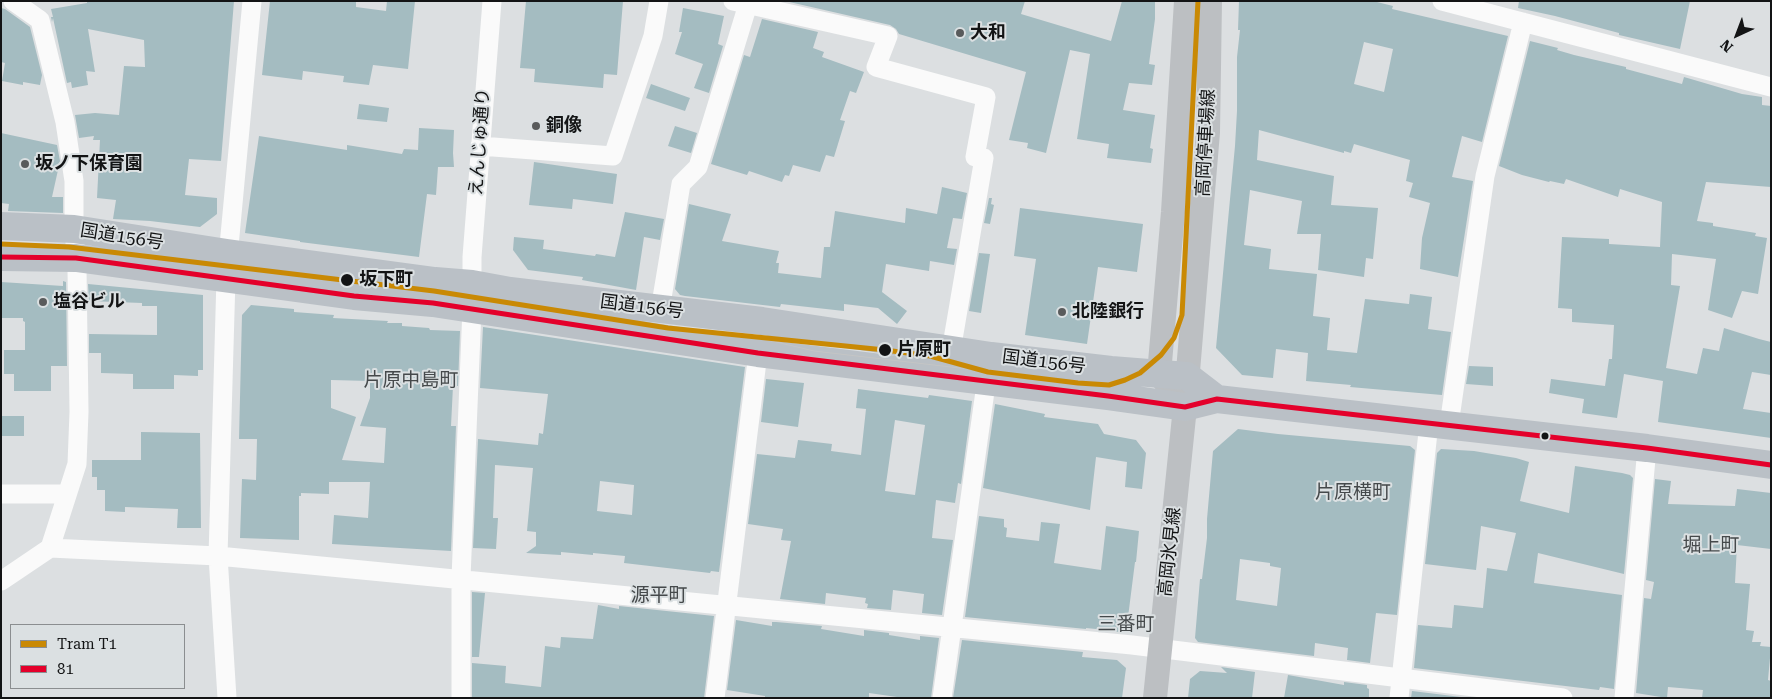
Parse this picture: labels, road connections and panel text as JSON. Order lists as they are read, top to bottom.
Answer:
{
  "streets": {
    "highway": ["国道156号"],
    "main road": ["高岡停車場線", "高岡氷見線"],
    "street": ["えんじゅ通り"]
  },
  "crossings": [
    ["えんじゅ通り", "国道156号"],
    ["高岡停車場線", "国道156号"],
    ["高岡停車場線", "高岡氷見線"],
    ["国道156号", "高岡氷見線"]
  ],
  "districts": [
    "片原中島町",
    "片原横町",
    "堀上町",
    "源平町",
    "三番町"
  ],
  "places": [
    "大和",
    "銅像",
    "坂ノ下保育園",
    "坂下町",
    "塩谷ビル",
    "北陸銀行",
    "片原町"
  ],
  "lines": ["tram line T1", "transit line 81"],
  "legend": ["Tram T1", "81"],
  "north": "bottom left"
}
